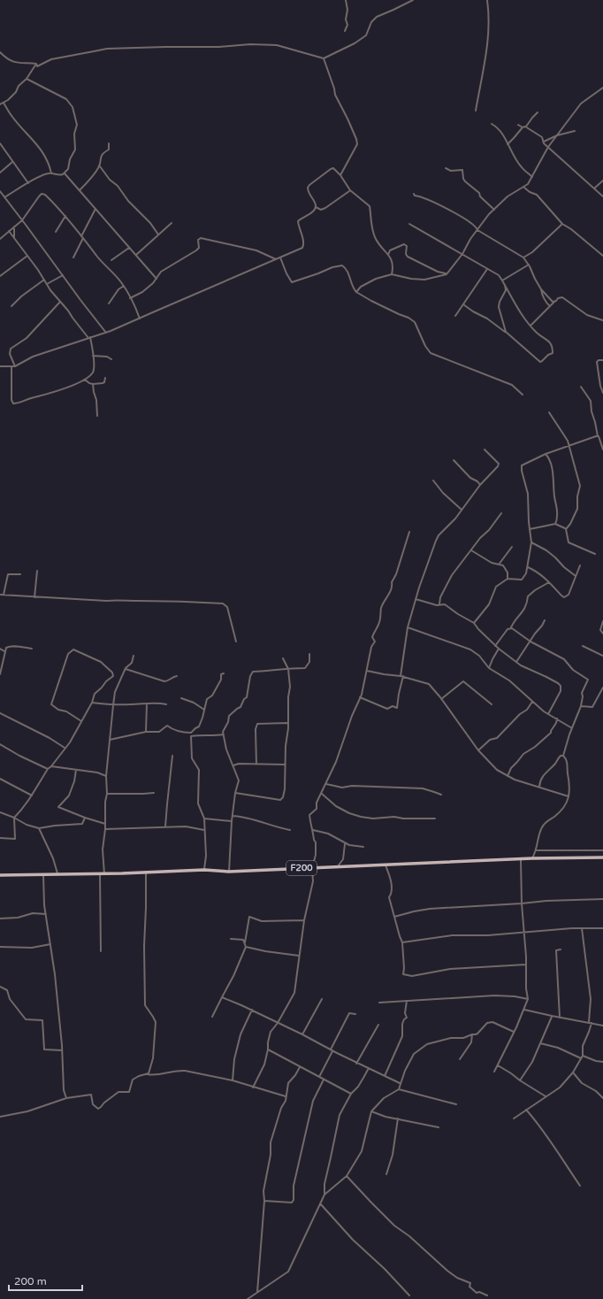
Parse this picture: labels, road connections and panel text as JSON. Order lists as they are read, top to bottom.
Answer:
{
  "streets": {
    "main road": ["F200"]
  },
  "scale_bar": "200 m"
}
